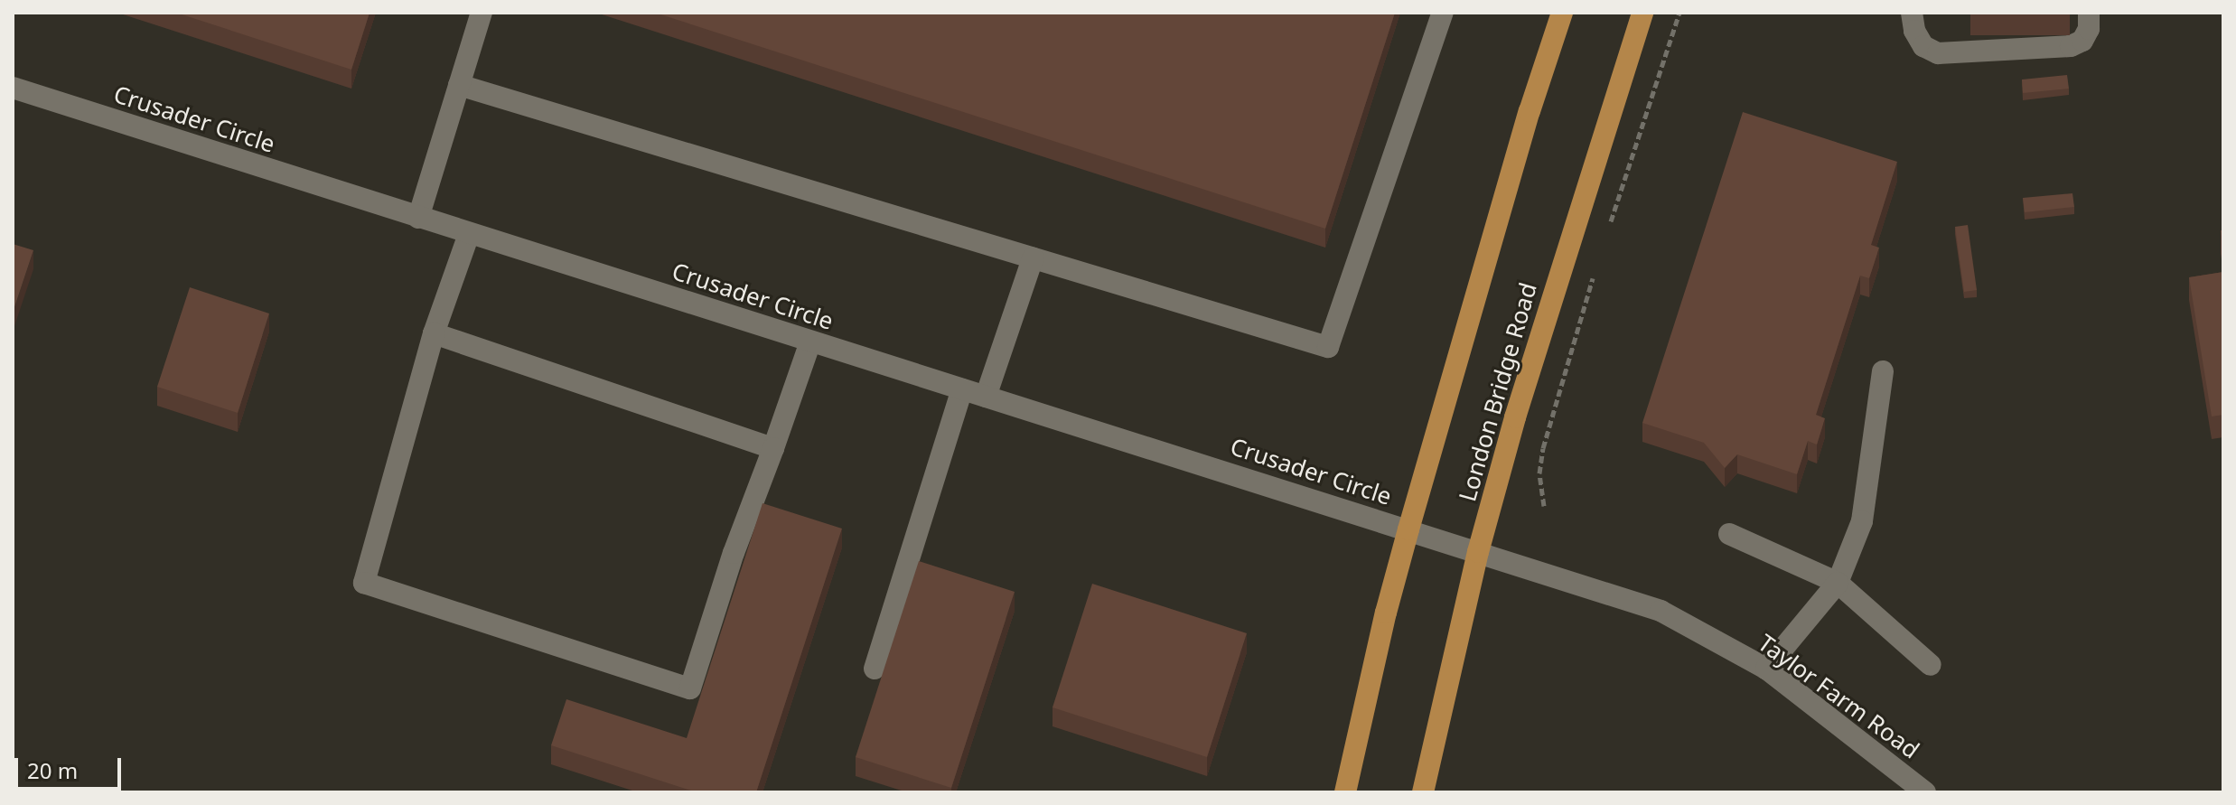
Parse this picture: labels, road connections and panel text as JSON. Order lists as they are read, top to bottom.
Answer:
{
  "streets": {
    "main road": ["London Bridge Road"],
    "street": ["Crusader Circle", "Taylor Farm Road"]
  },
  "crossings": [
    ["Crusader Circle", "London Bridge Road"],
    ["Crusader Circle", "Taylor Farm Road"],
    ["London Bridge Road", "Taylor Farm Road"]
  ],
  "scale_bar": "20 m"
}
